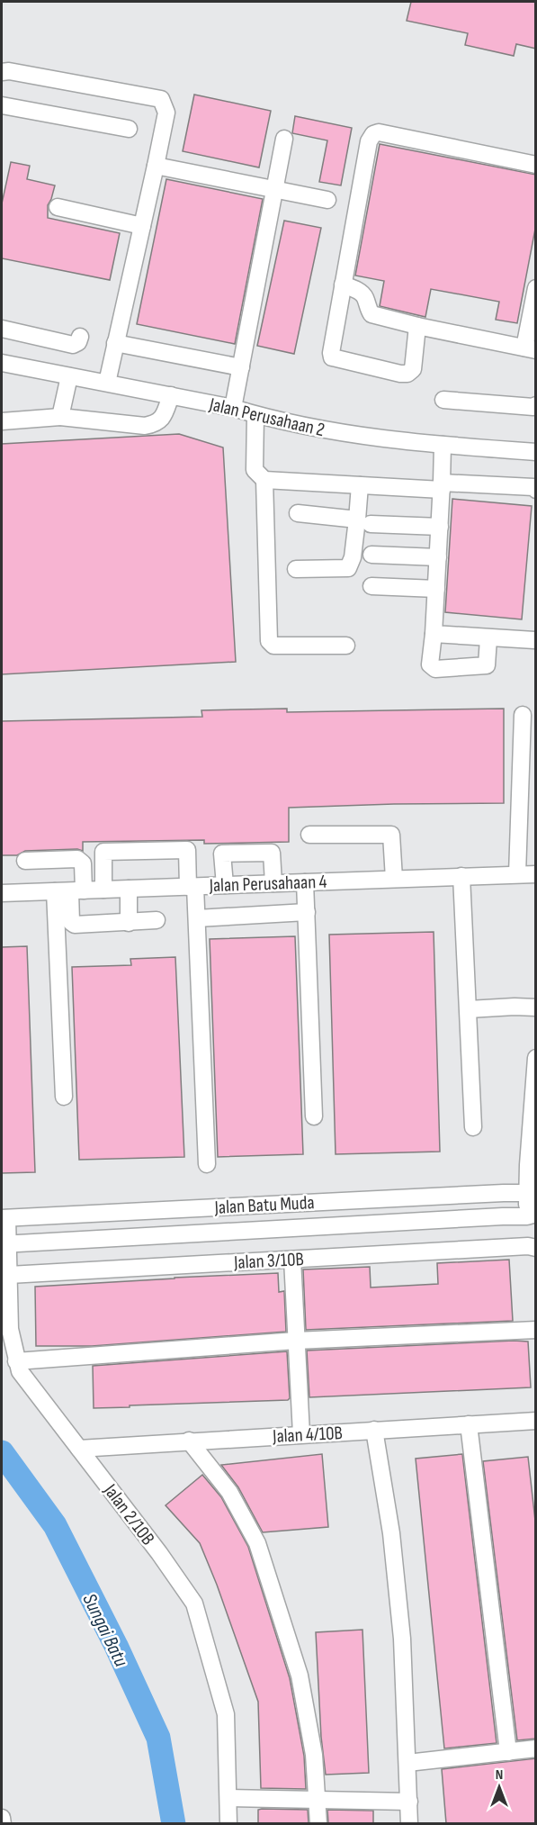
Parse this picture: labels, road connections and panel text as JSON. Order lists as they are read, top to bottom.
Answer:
{
  "streets": {
    "street": [
      "Jalan Perusahaan 2",
      "Jalan Perusahaan 4",
      "Jalan Batu Muda",
      "Jalan 3/10B",
      "Jalan 4/10B",
      "Jalan 2/10B"
    ]
  },
  "crossings": [
    ["Jalan Batu Muda", "Jalan 2/10B"],
    ["Jalan 3/10B", "Jalan 2/10B"],
    ["Jalan 4/10B", "Jalan 2/10B"]
  ],
  "water": ["Sungai Batu"],
  "north": "top"
}
